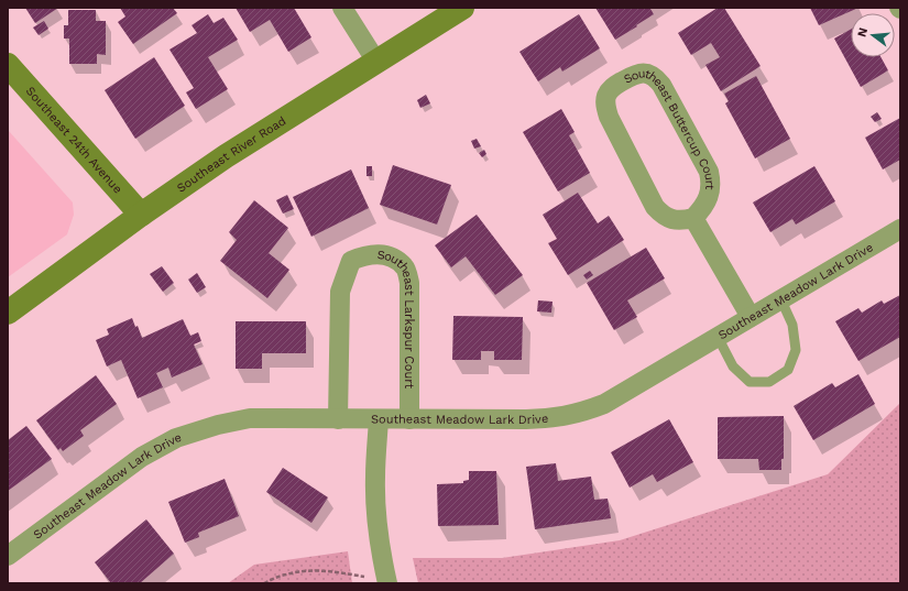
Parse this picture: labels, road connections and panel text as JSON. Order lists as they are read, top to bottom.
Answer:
{
  "streets": {
    "main road": ["Southeast 24th Avenue", "Southeast River Road"],
    "street": ["Southeast Buttercup Court", "Southeast Meadow Lark Drive", "Southeast Larkspur Court"]
  },
  "crossings": [
    ["Southeast 24th Avenue", "Southeast River Road"],
    ["Southeast Meadow Lark Drive", "Southeast Larkspur Court"]
  ],
  "north": "left"
}
